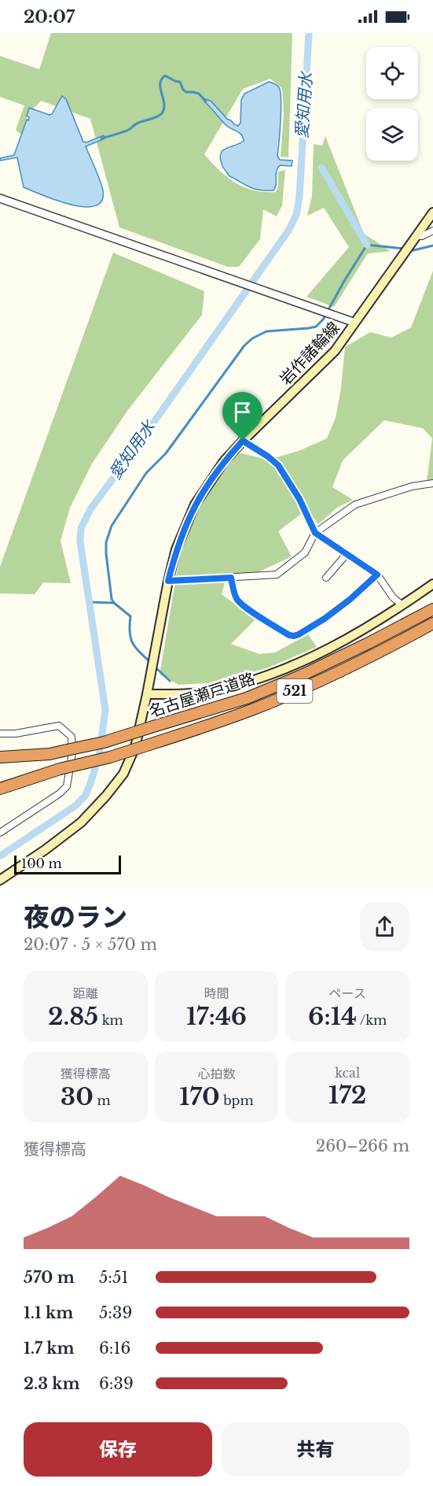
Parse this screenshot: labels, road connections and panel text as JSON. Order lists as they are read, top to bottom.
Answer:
{
  "streets": {
    "highway": ["521", "名古屋瀬戸道路"],
    "main road": ["岩作諸輪線"]
  },
  "water": ["愛知用水"],
  "scale_bar": "100 m",
  "page": {
    "status": "20:07",
    "scale": "100 m",
    "heading": ["夜のラン", "20:07 · 5 × 570 m"],
    "stats": [
      ["距離", "2.85 km"],
      ["時間", "17:46"],
      ["ペース", "6:14 /km"],
      ["獲得標高", "30 m"],
      ["心拍数", "170 bpm"],
      ["kcal", "172"]
    ],
    "chart": ["獲得標高", "260–266 m"],
    "list": [
      {
        "name": "570 m",
        "note": "5:51"
      },
      {
        "name": "1.1 km",
        "note": "5:39"
      },
      {
        "name": "1.7 km",
        "note": "6:16"
      },
      {
        "name": "2.3 km",
        "note": "6:39"
      }
    ],
    "buttons": ["保存", "共有"]
  }
}
